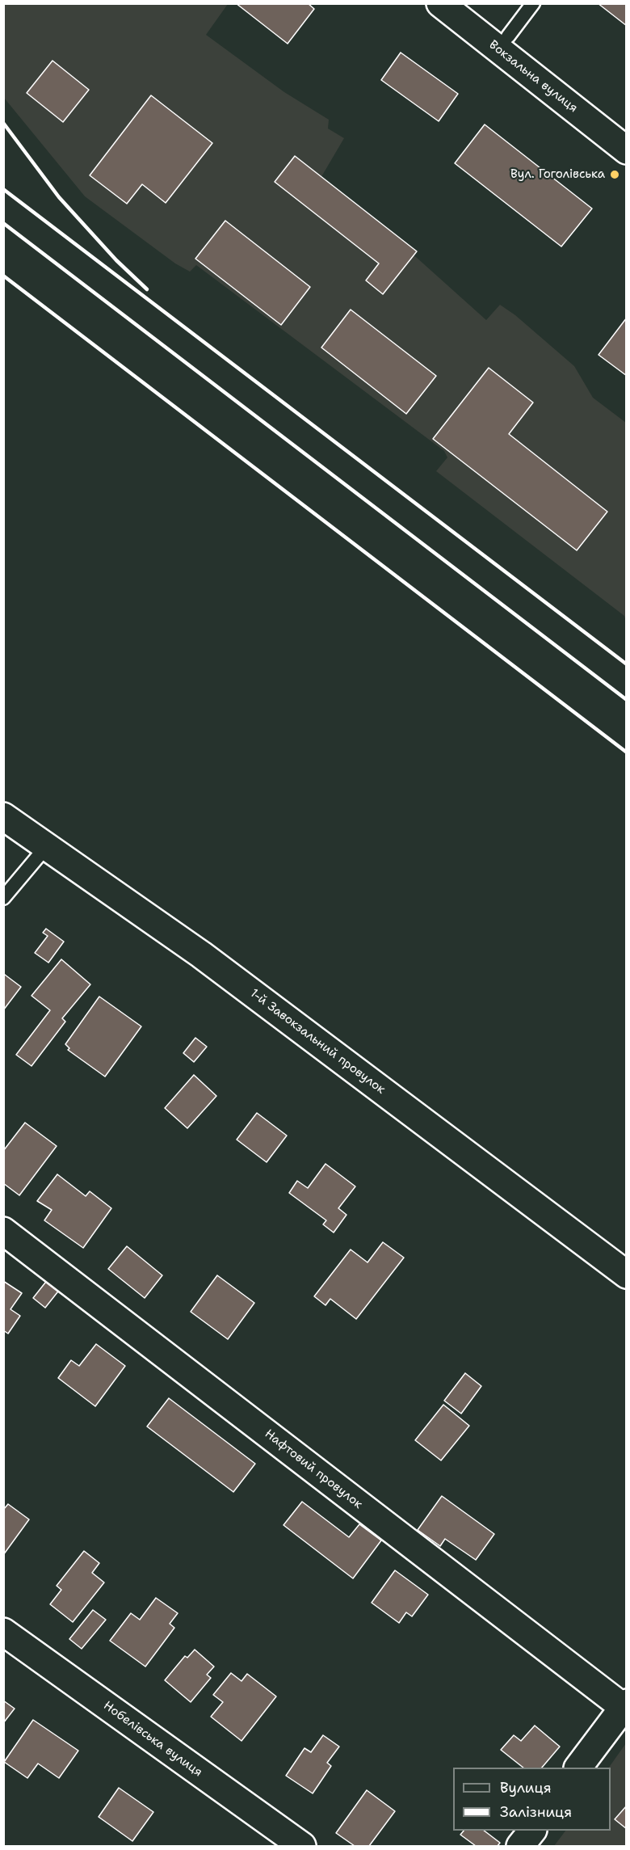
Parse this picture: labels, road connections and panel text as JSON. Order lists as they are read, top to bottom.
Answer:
{
  "streets": {
    "street": [
      "Вокзальна вулиця",
      "1-й Завокзальний провулок",
      "Нафтовий провулок",
      "Нобелівська вулиця"
    ]
  },
  "places": ["Вул. Гоголівська"],
  "legend": ["Вулиця", "Залізниця"]
}
